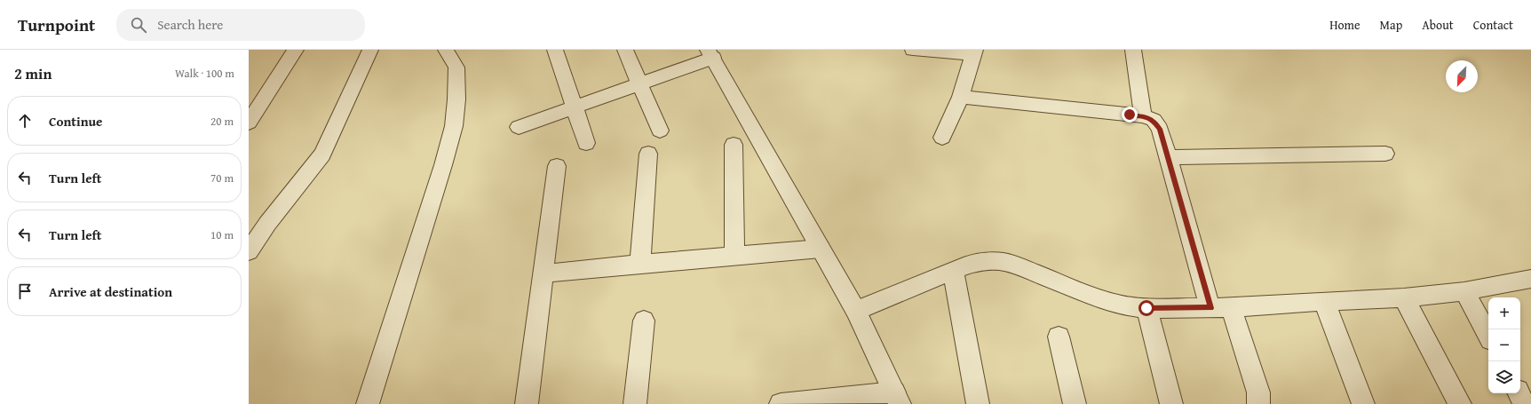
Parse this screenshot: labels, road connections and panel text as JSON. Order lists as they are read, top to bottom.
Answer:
{
  "north": "bottom left",
  "page": {
    "header": "Turnpoint",
    "search": "Search here",
    "nav": [
      "Home",
      "Map",
      "About",
      "Contact"
    ],
    "heading": ["2 min", "Walk · 100 m"],
    "list": [
      ["Continue", "20 m"],
      ["Turn left", "70 m"],
      ["Turn left", "10 m"],
      "Arrive at destination"
    ],
    "map_buttons": ["+", "−"]
  }
}
